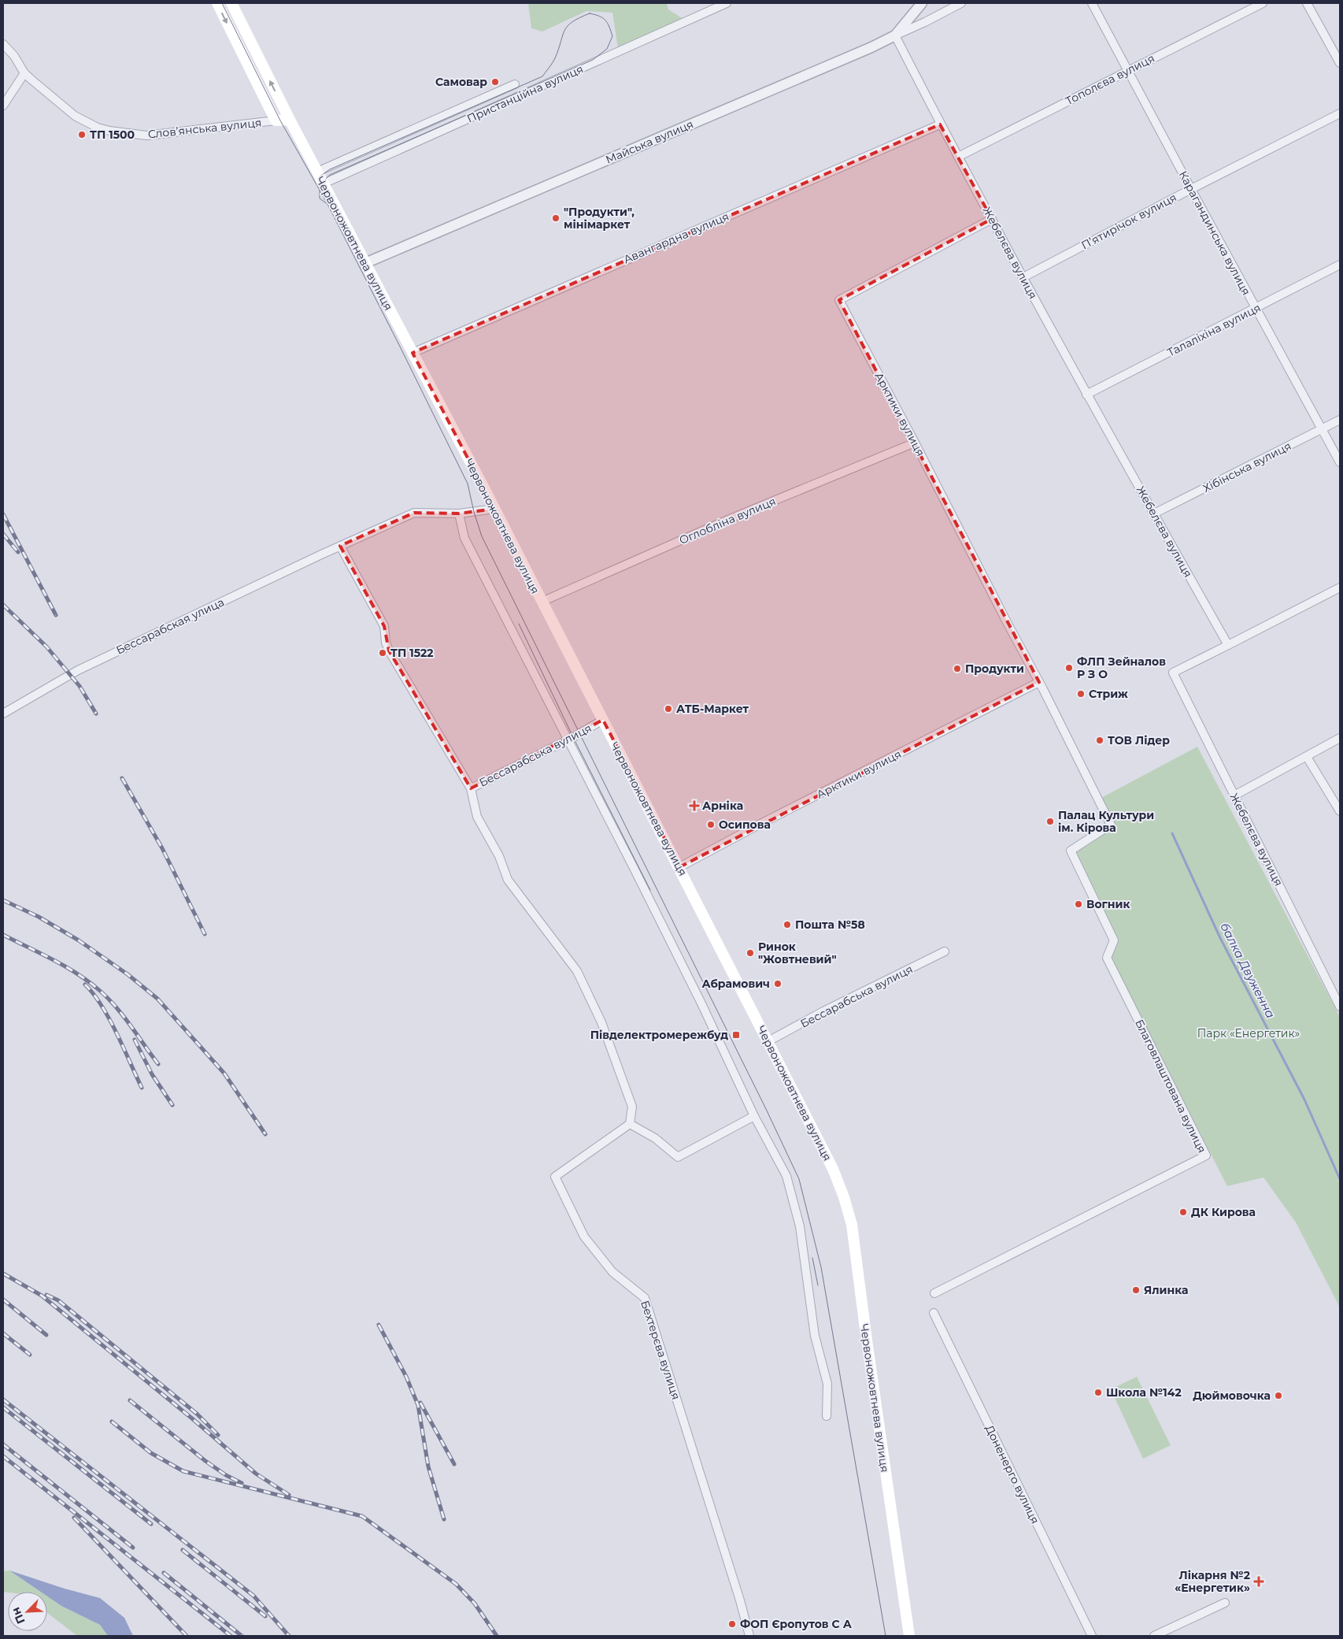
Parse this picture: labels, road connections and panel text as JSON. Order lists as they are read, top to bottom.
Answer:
{
  "streets": {
    "main road": ["Червоножовтнева вулиця"],
    "street": [
      "Тополєва вулиця",
      "Пристанційна вулиця",
      "Слов’янська вулиця",
      "Майська вулиця",
      "П’ятирічок вулиця",
      "Карагандинська вулиця",
      "Авангардна вулиця",
      "Жебелєва вулиця",
      "Талаліхіна вулиця",
      "Арктики вулиця",
      "Хібінська вулиця",
      "Оглобліна вулиця",
      "Бессарабская улица",
      "Бессарабська вулиця",
      "Благовлаштована вулиця",
      "Бехтерєва вулиця",
      "Доненерго вулиця"
    ]
  },
  "crossings": [
    ["Тополєва вулиця", "Карагандинська вулиця"],
    ["Тополєва вулиця", "Жебелєва вулиця"],
    ["Пристанційна вулиця", "Червоножовтнева вулиця"],
    ["Майська вулиця", "Червоножовтнева вулиця"],
    ["Майська вулиця", "Жебелєва вулиця"],
    ["П’ятирічок вулиця", "Карагандинська вулиця"],
    ["П’ятирічок вулиця", "Жебелєва вулиця"],
    ["Карагандинська вулиця", "Талаліхіна вулиця"],
    ["Карагандинська вулиця", "Хібінська вулиця"],
    ["Авангардна вулиця", "Червоножовтнева вулиця"],
    ["Авангардна вулиця", "Жебелєва вулиця"],
    ["Червоножовтнева вулиця", "Арктики вулиця"],
    ["Червоножовтнева вулиця", "Оглобліна вулиця"],
    ["Червоножовтнева вулиця", "Бессарабская улица"],
    ["Червоножовтнева вулиця", "Бессарабська вулиця"],
    ["Жебелєва вулиця", "Талаліхіна вулиця"],
    ["Жебелєва вулиця", "Арктики вулиця"],
    ["Жебелєва вулиця", "Хібінська вулиця"],
    ["Арктики вулиця", "Оглобліна вулиця"],
    ["Арктики вулиця", "Благовлаштована вулиця"],
    ["Бессарабська вулиця", "Бехтерєва вулиця"]
  ],
  "water": ["балка Двуженна"],
  "parks": ["Парк «Енергетик»"],
  "places": {
    "other": [
      "Самовар",
      "ТП 1500",
      "\"Продукти\", мінімаркет",
      "ТП 1522",
      "ФЛП Зейналов Р З О",
      "Продукти",
      "Стриж",
      "АТБ-Маркет",
      "ТОВ Лідер",
      "Палац Культури ім. Кірова",
      "Осипова",
      "Вогник",
      "Пошта №58",
      "Ринок \"Жовтневий\"",
      "Абрамович",
      "ДК Кирова",
      "Ялинка",
      "Школа №142",
      "Дюймовочка",
      "ФОП Єропутов С А"
    ],
    "health": ["Арніка", "Лікарня №2 «Енергетик»"],
    "transit": ["Півделектромережбуд"]
  },
  "north": "bottom left"
}
